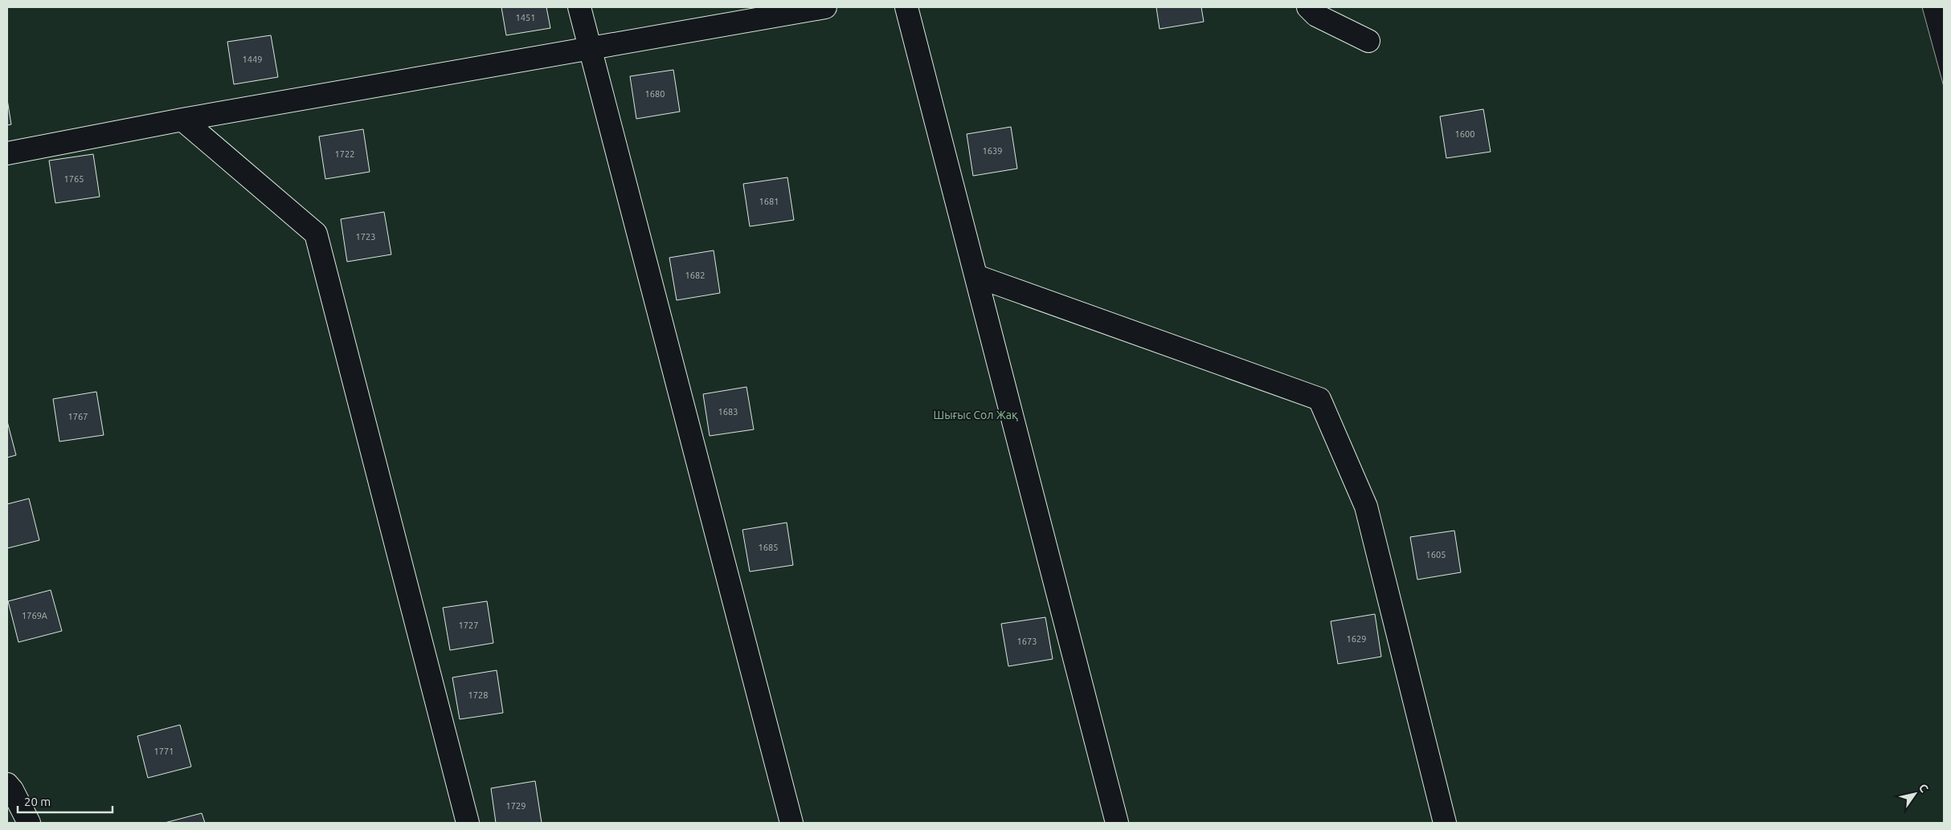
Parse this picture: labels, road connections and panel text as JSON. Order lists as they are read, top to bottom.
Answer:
{
  "parks": ["Шығыс Сол Жақ"],
  "house_numbers": [
    "1451",
    "1449",
    "1680",
    "1600",
    "1639",
    "1722",
    "1765",
    "1681",
    "1723",
    "1682",
    "1683",
    "1767",
    "1685",
    "1605",
    "1769А",
    "1727",
    "1629",
    "1673",
    "1728",
    "1771",
    "1729"
  ],
  "scale_bar": "20 m",
  "north": "top right"
}
